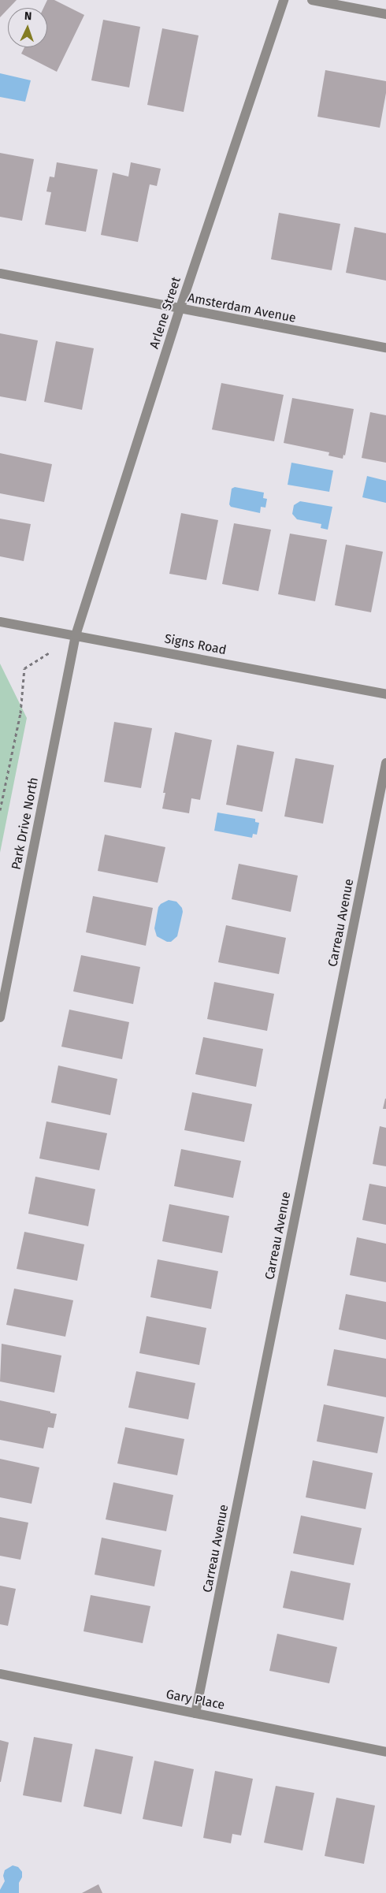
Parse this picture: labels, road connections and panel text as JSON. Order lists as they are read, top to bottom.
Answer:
{
  "streets": {
    "street": [
      "Amsterdam Avenue",
      "Arlene Street",
      "Signs Road",
      "Park Drive North",
      "Carreau Avenue",
      "Gary Place"
    ]
  },
  "crossings": [
    ["Amsterdam Avenue", "Arlene Street"],
    ["Arlene Street", "Signs Road"],
    ["Arlene Street", "Park Drive North"],
    ["Signs Road", "Park Drive North"],
    ["Carreau Avenue", "Gary Place"]
  ],
  "north": "top"
}
